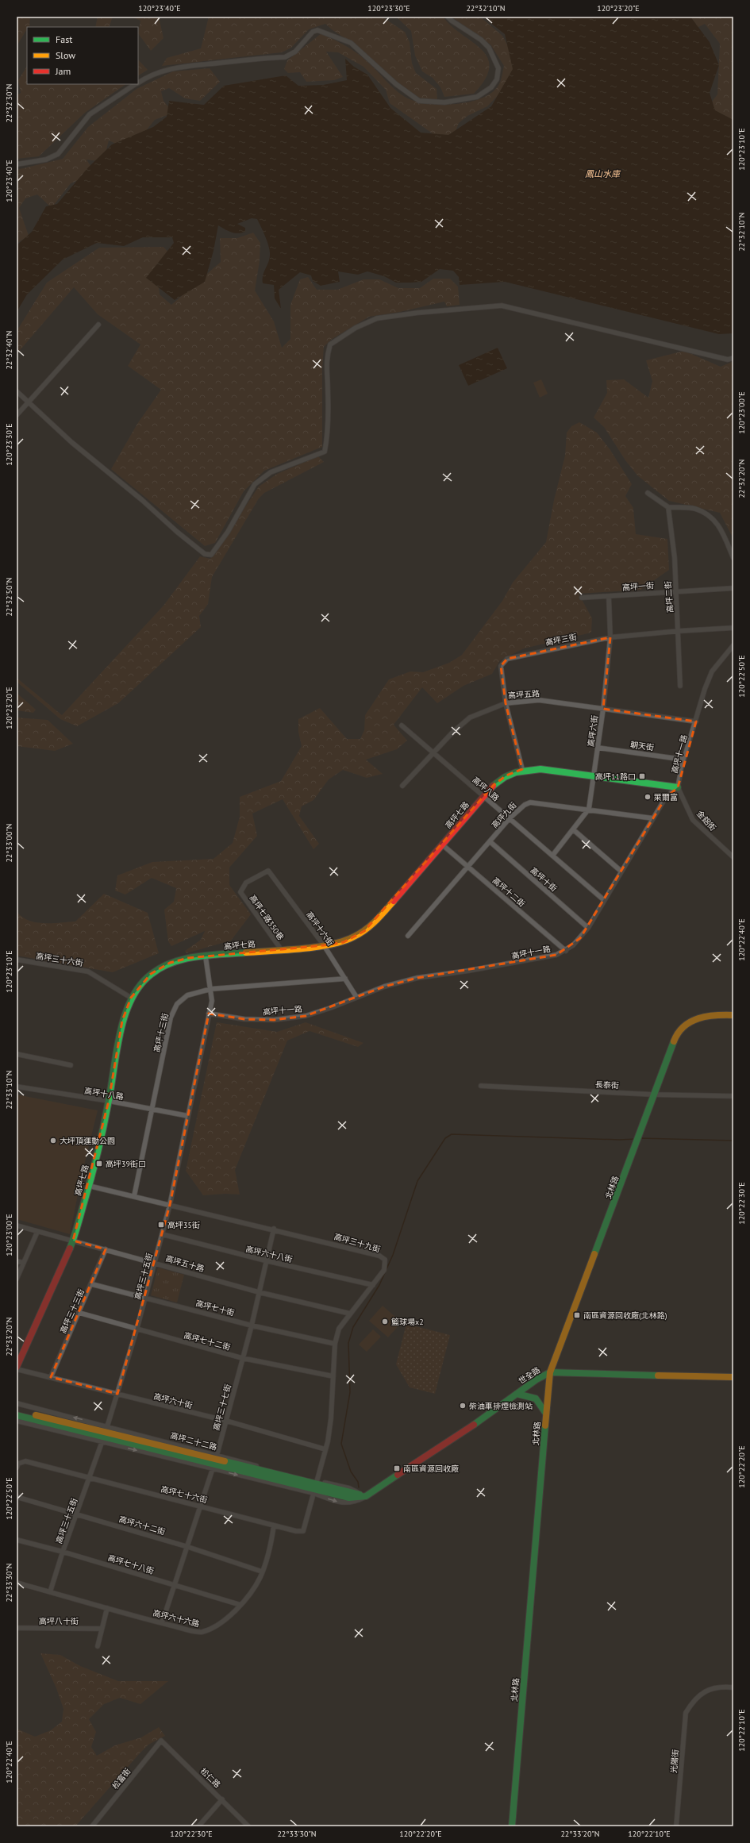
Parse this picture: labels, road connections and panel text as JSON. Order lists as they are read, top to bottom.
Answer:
{
  "streets": {
    "street": [
      "高坪一街",
      "高坪二街",
      "高坪三街",
      "高坪五路",
      "高坪六街",
      "朝天街",
      "高坪十一路",
      "高坪八路",
      "高坪七路",
      "高坪九街",
      "金鋁街",
      "高坪十街",
      "高坪十二街",
      "高坪七路350巷",
      "高坪十六街",
      "高坪三十六街",
      "高坪十三街",
      "長泰街",
      "高坪十八路",
      "北林路",
      "高坪三十九街",
      "高坪六十八街",
      "高坪五十路",
      "高坪三十五街",
      "高坪七十街",
      "高坪三十三街",
      "高坪七十二街",
      "世全路",
      "高坪六十街",
      "高坪三十七街",
      "高坪二十二路",
      "高坪七十六街",
      "高坪六十二街",
      "高坪七十八街",
      "高坪六十六路",
      "高坪八十街",
      "光陽街",
      "松仁路",
      "松富街"
    ]
  },
  "crossings": [
    ["高坪一街", "高坪二街"],
    ["高坪一街", "高坪六街"],
    ["高坪二街", "高坪三街"],
    ["高坪三街", "高坪五路"],
    ["高坪三街", "高坪六街"],
    ["高坪三街", "高坪七路"],
    ["高坪五路", "高坪六街"],
    ["高坪五路", "高坪十一路"],
    ["高坪五路", "高坪八路"],
    ["高坪六街", "朝天街"],
    ["高坪六街", "高坪八路"],
    ["高坪六街", "高坪七路"],
    ["高坪六街", "高坪九街"],
    ["朝天街", "高坪十一路"],
    ["高坪十一路", "高坪八路"],
    ["高坪十一路", "高坪七路"],
    ["高坪十一路", "高坪九街"],
    ["高坪十一路", "金鋁街"],
    ["高坪十一路", "高坪十街"],
    ["高坪十一路", "高坪十二街"],
    ["高坪十一路", "高坪十六街"],
    ["高坪十一路", "高坪三十五街"],
    ["高坪八路", "高坪七路"],
    ["高坪八路", "高坪九街"],
    ["高坪七路", "金鋁街"],
    ["高坪七路", "高坪十二街"],
    ["高坪七路", "高坪七路350巷"],
    ["高坪七路", "高坪十六街"],
    ["高坪七路", "高坪三十六街"],
    ["高坪七路", "高坪十八路"],
    ["高坪七路", "高坪三十九街"],
    ["高坪七路", "高坪五十路"],
    ["高坪七路", "高坪三十五街"],
    ["高坪九街", "高坪十街"],
    ["高坪九街", "高坪十二街"],
    ["高坪七路350巷", "高坪十六街"],
    ["高坪十六街", "高坪十三街"],
    ["高坪十三街", "高坪十八路"],
    ["高坪十三街", "高坪三十九街"],
    ["高坪十三街", "高坪三十五街"],
    ["長泰街", "北林路"],
    ["高坪十八路", "高坪三十五街"],
    ["北林路", "世全路"],
    ["高坪三十九街", "高坪六十八街"],
    ["高坪三十九街", "高坪五十路"],
    ["高坪三十九街", "高坪三十五街"],
    ["高坪三十九街", "高坪七十街"],
    ["高坪三十九街", "高坪七十二街"],
    ["高坪三十九街", "高坪六十街"],
    ["高坪三十九街", "高坪三十七街"],
    ["高坪三十九街", "高坪二十二路"],
    ["高坪三十九街", "高坪七十六街"],
    ["高坪六十八街", "高坪三十五街"],
    ["高坪六十八街", "高坪三十七街"],
    ["高坪五十路", "高坪三十五街"],
    ["高坪五十路", "高坪三十三街"],
    ["高坪五十路", "高坪三十七街"],
    ["高坪三十五街", "高坪七十街"],
    ["高坪三十五街", "高坪七十二街"],
    ["高坪三十五街", "高坪六十街"],
    ["高坪三十五街", "高坪二十二路"],
    ["高坪三十五街", "高坪七十六街"],
    ["高坪三十五街", "高坪六十二街"],
    ["高坪三十五街", "高坪七十八街"],
    ["高坪三十五街", "高坪六十六路"],
    ["高坪七十街", "高坪三十三街"],
    ["高坪七十街", "高坪三十七街"],
    ["高坪三十三街", "高坪七十二街"],
    ["高坪三十三街", "高坪六十街"],
    ["高坪七十二街", "高坪三十七街"],
    ["世全路", "高坪二十二路"],
    ["高坪六十街", "高坪三十七街"],
    ["高坪三十七街", "高坪二十二路"],
    ["高坪三十七街", "高坪七十六街"],
    ["高坪三十七街", "高坪六十二街"],
    ["高坪三十七街", "高坪七十八街"],
    ["高坪三十七街", "高坪六十六路"],
    ["高坪二十二路", "高坪七十六街"],
    ["高坪七十六街", "高坪六十六路"],
    ["高坪六十二街", "高坪六十六路"],
    ["高坪七十八街", "高坪六十六路"],
    ["松仁路", "松富街"]
  ],
  "water": ["鳳山水庫"],
  "places": {
    "transit": [
      "高坪11路口",
      "高坪39街口",
      "高坪35街",
      "南區資源回收廠(北林路)",
      "南區資源回收廠"
    ],
    "other": [
      "萊爾富",
      "大坪頂運動公園",
      "籃球場x2",
      "柴油車排煙檢測站"
    ]
  },
  "legend": ["Fast", "Slow", "Jam"],
  "coordinates": [
    "120°23'40\"E",
    "120°23'30\"E",
    "22°32'10\"N",
    "120°23'20\"E",
    "22°32'30\"N",
    "120°23'10\"E",
    "22°32'40\"N",
    "120°23'00\"E",
    "22°32'20\"N",
    "22°32'50\"N",
    "120°22'50\"E",
    "22°33'00\"N",
    "120°22'40\"E",
    "22°33'10\"N",
    "120°22'30\"E",
    "22°33'20\"N",
    "120°22'20\"E",
    "22°33'30\"N",
    "120°22'10\"E"
  ]
}
